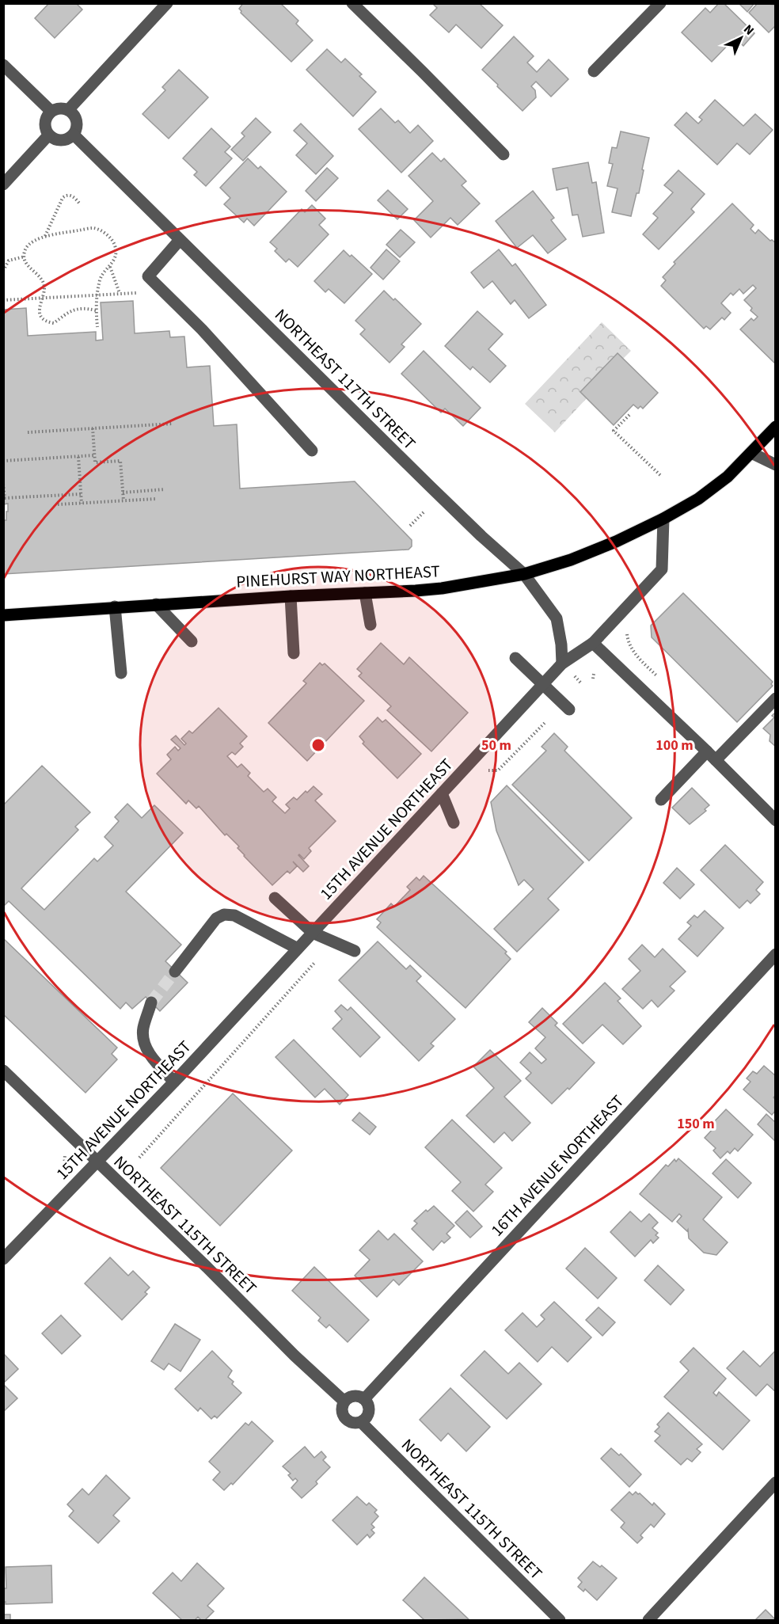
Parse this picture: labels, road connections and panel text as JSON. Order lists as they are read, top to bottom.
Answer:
{
  "streets": {
    "main road": ["PINEHURST WAY NORTHEAST"],
    "street": [
      "NORTHEAST 117TH STREET",
      "15TH AVENUE NORTHEAST",
      "16TH AVENUE NORTHEAST",
      "NORTHEAST 115TH STREET"
    ]
  },
  "crossings": [
    ["NORTHEAST 117TH STREET", "PINEHURST WAY NORTHEAST"],
    ["NORTHEAST 117TH STREET", "15TH AVENUE NORTHEAST"],
    ["PINEHURST WAY NORTHEAST", "15TH AVENUE NORTHEAST"],
    ["15TH AVENUE NORTHEAST", "NORTHEAST 115TH STREET"],
    ["16TH AVENUE NORTHEAST", "NORTHEAST 115TH STREET"]
  ],
  "north": "top right",
  "rings": ["50 m", "100 m", "150 m"]
}
